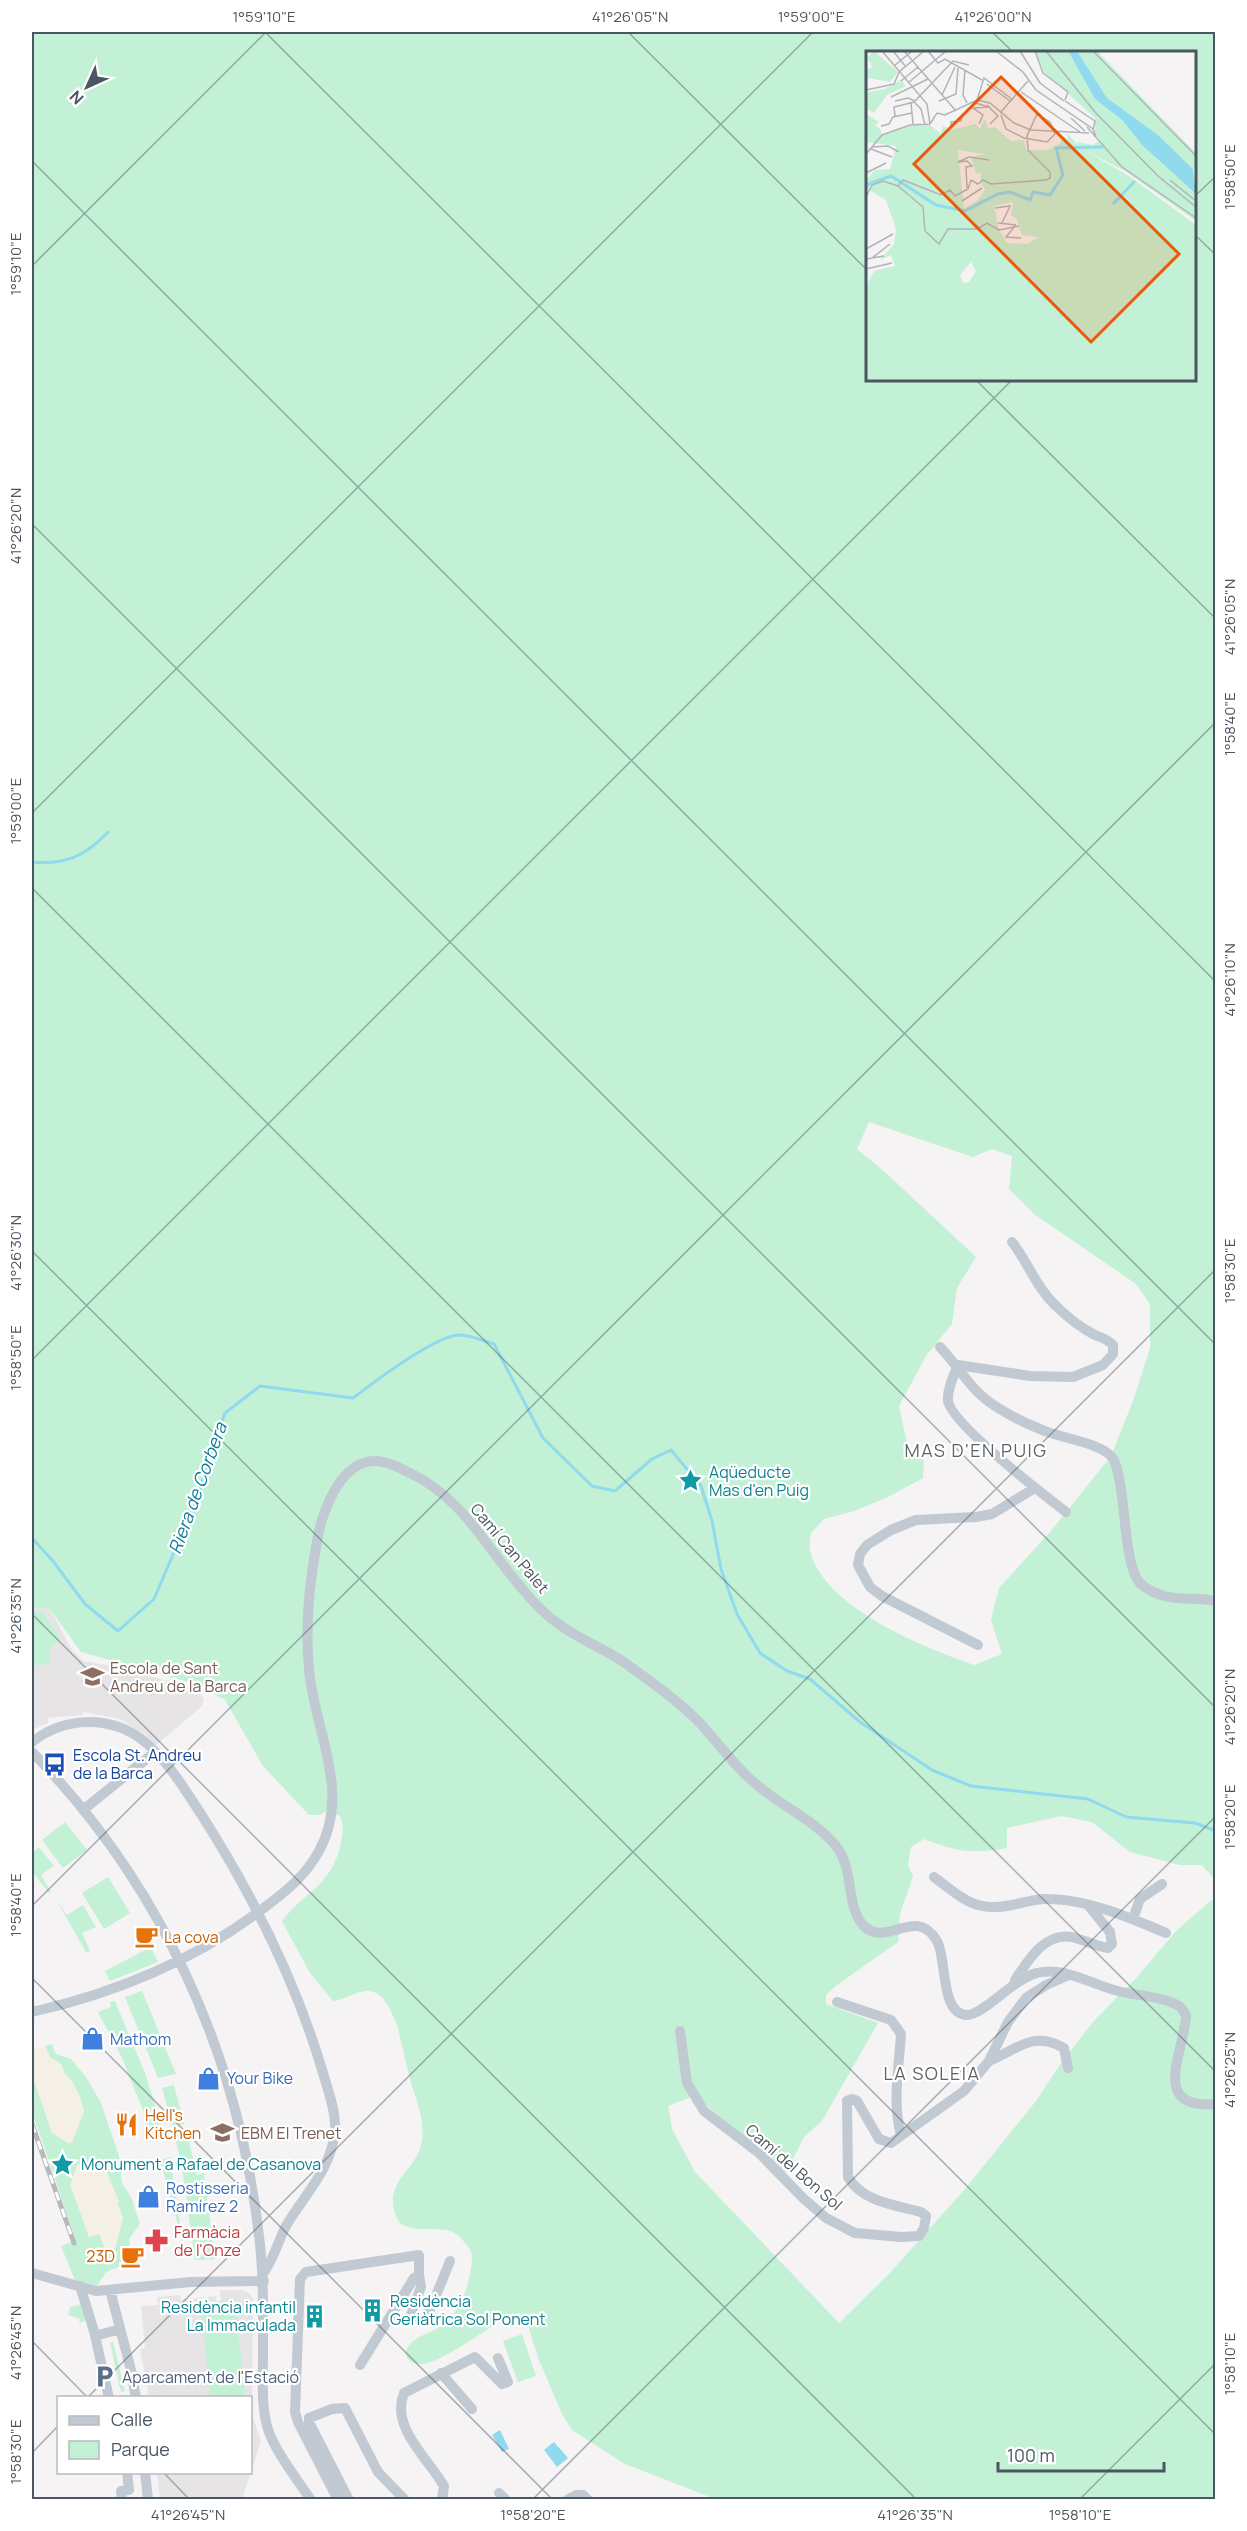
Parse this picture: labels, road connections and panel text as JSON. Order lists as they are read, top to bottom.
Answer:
{
  "streets": {
    "street": ["Camí Can Palet", "Camí del Bon Sol"]
  },
  "districts": ["MAS D'EN PUIG", "LA SOLEIA"],
  "water": ["Riera de Corbera"],
  "places": {
    "place": ["Aqüeducte Mas d'en Puig", "Monument a Rafael de Casanova"],
    "school or university": ["Escola de Sant Andreu de la Barca", "EBM El Trenet"],
    "bus stop": ["Escola St. Andreu de la Barca"],
    "cafe": ["La cova", "23D"],
    "shop": ["Mathom", "Your Bike", "Rostisseria Ramírez 2"],
    "restaurant": ["Hell's Kitchen"],
    "pharmacy": ["Farmàcia de l'Onze"],
    "building": ["Residència Geriàtrica Sol Ponent", "Residència infantil La Immaculada"],
    "parking": ["Aparcament de l'Estació"]
  },
  "legend": ["Calle", "Parque"],
  "scale_bar": "100 m",
  "north": "bottom left",
  "coordinates": [
    "1°59'10\"E",
    "41°26'05\"N",
    "1°59'00\"E",
    "41°26'00\"N",
    "1°58'50\"E",
    "41°26'20\"N",
    "1°58'40\"E",
    "41°26'10\"N",
    "41°26'30\"N",
    "1°58'30\"E",
    "41°26'35\"N",
    "1°58'20\"E",
    "41°26'25\"N",
    "41°26'45\"N",
    "1°58'10\"E"
  ]
}
